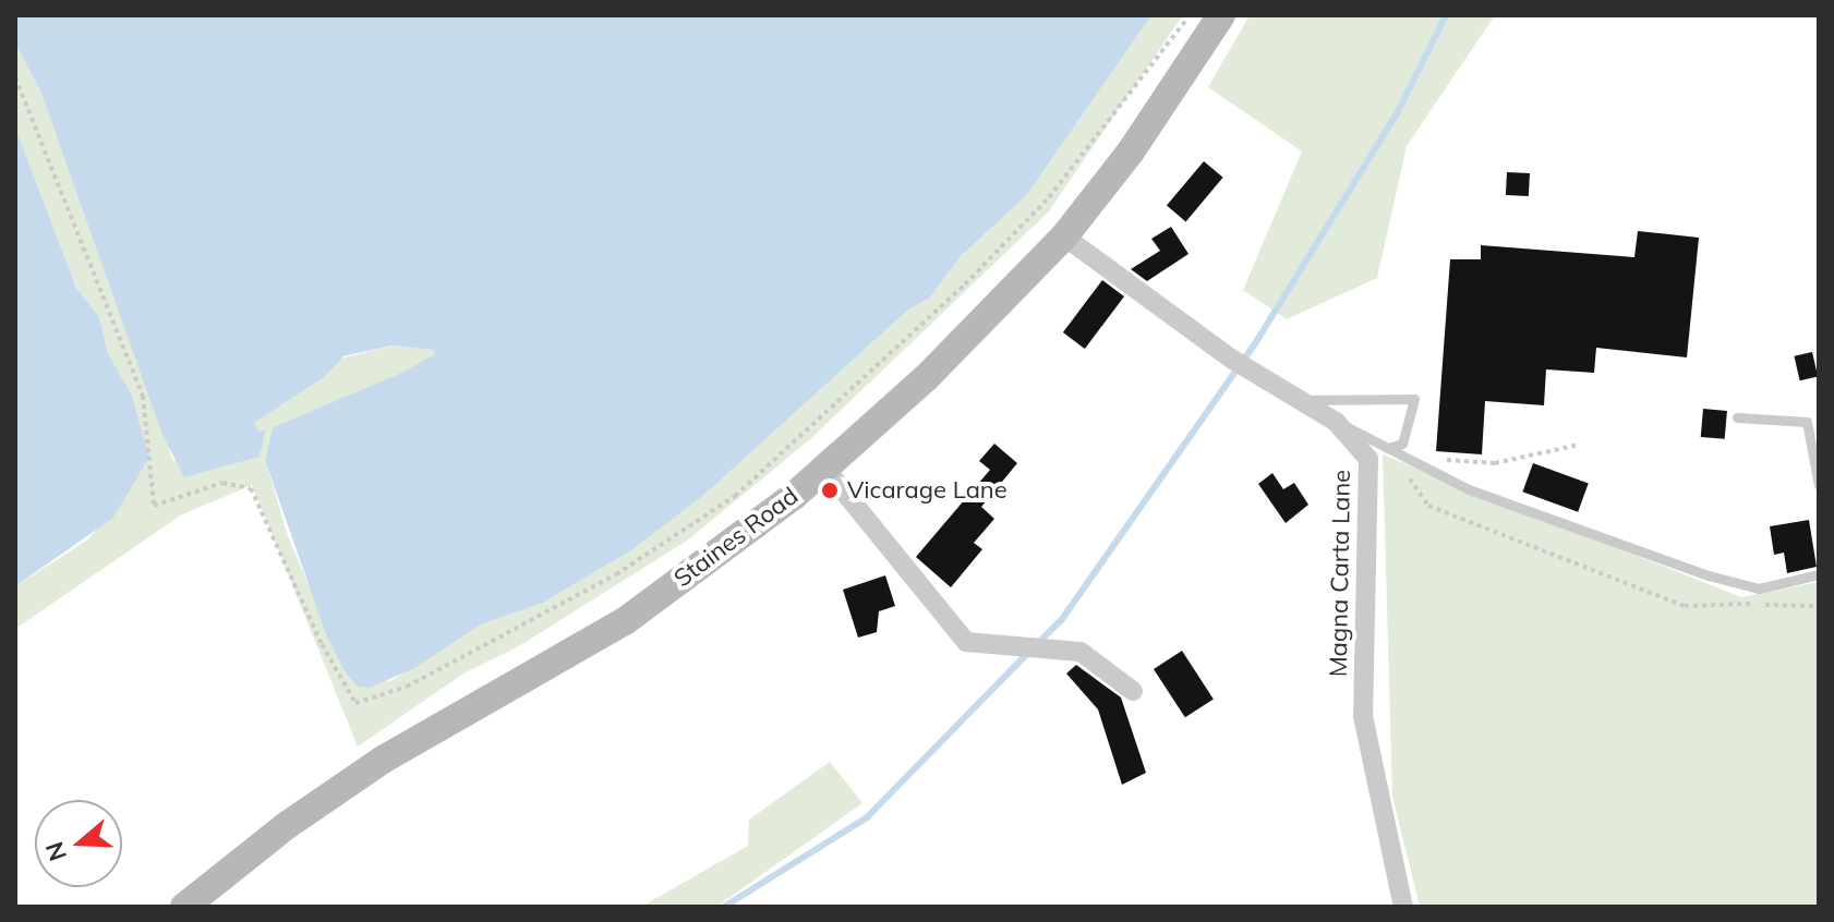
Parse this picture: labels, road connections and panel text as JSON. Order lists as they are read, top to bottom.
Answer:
{
  "streets": {
    "main road": ["Staines Road"],
    "street": ["Magna Carta Lane"]
  },
  "crossings": [
    ["Staines Road", "Magna Carta Lane"]
  ],
  "places": ["Vicarage Lane"],
  "north": "left"
}
